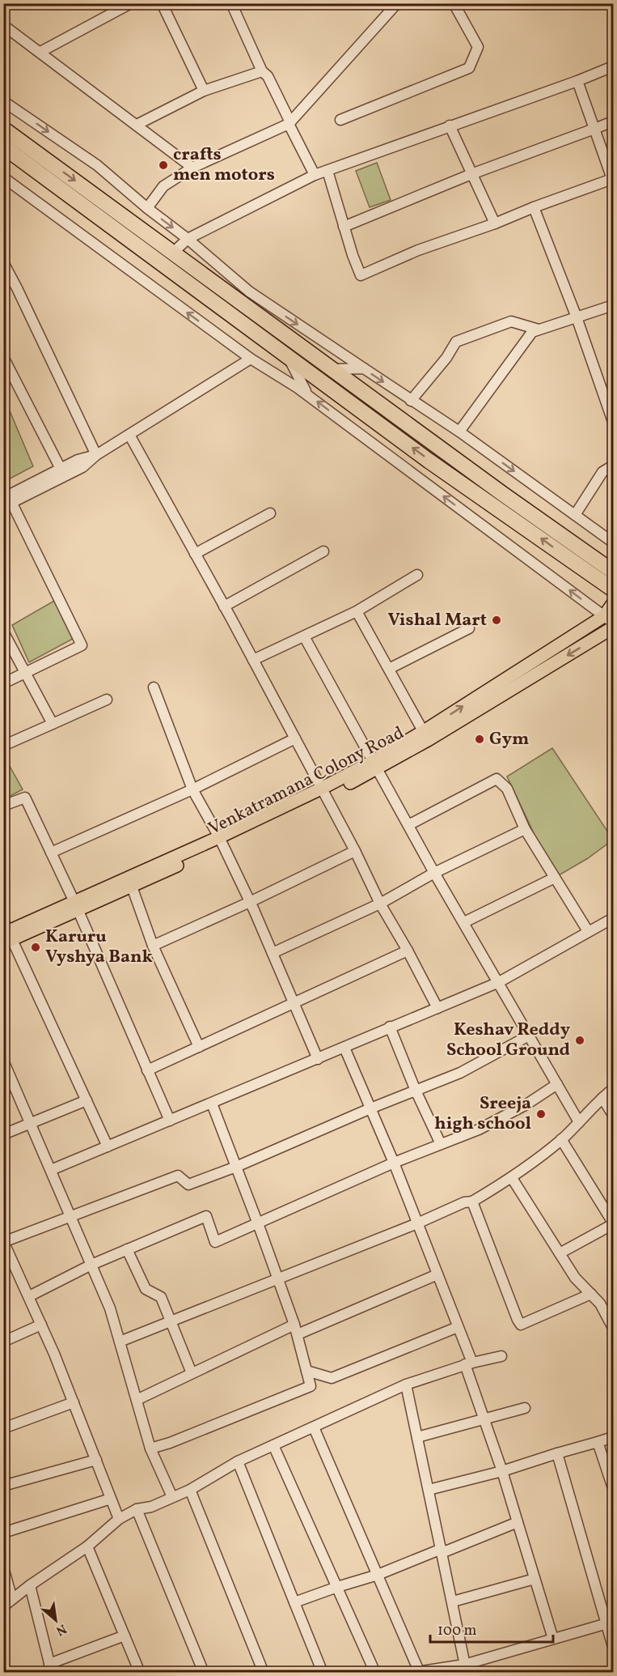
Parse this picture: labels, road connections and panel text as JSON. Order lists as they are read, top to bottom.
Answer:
{
  "streets": {
    "main road": ["Venkatramana Colony Road"]
  },
  "places": [
    "crafts men motors",
    "Vishal Mart",
    "Gym",
    "Karuru Vyshya Bank",
    "Keshav Reddy School Ground",
    "Sreeja high school"
  ],
  "scale_bar": "100 m",
  "north": "bottom right"
}
